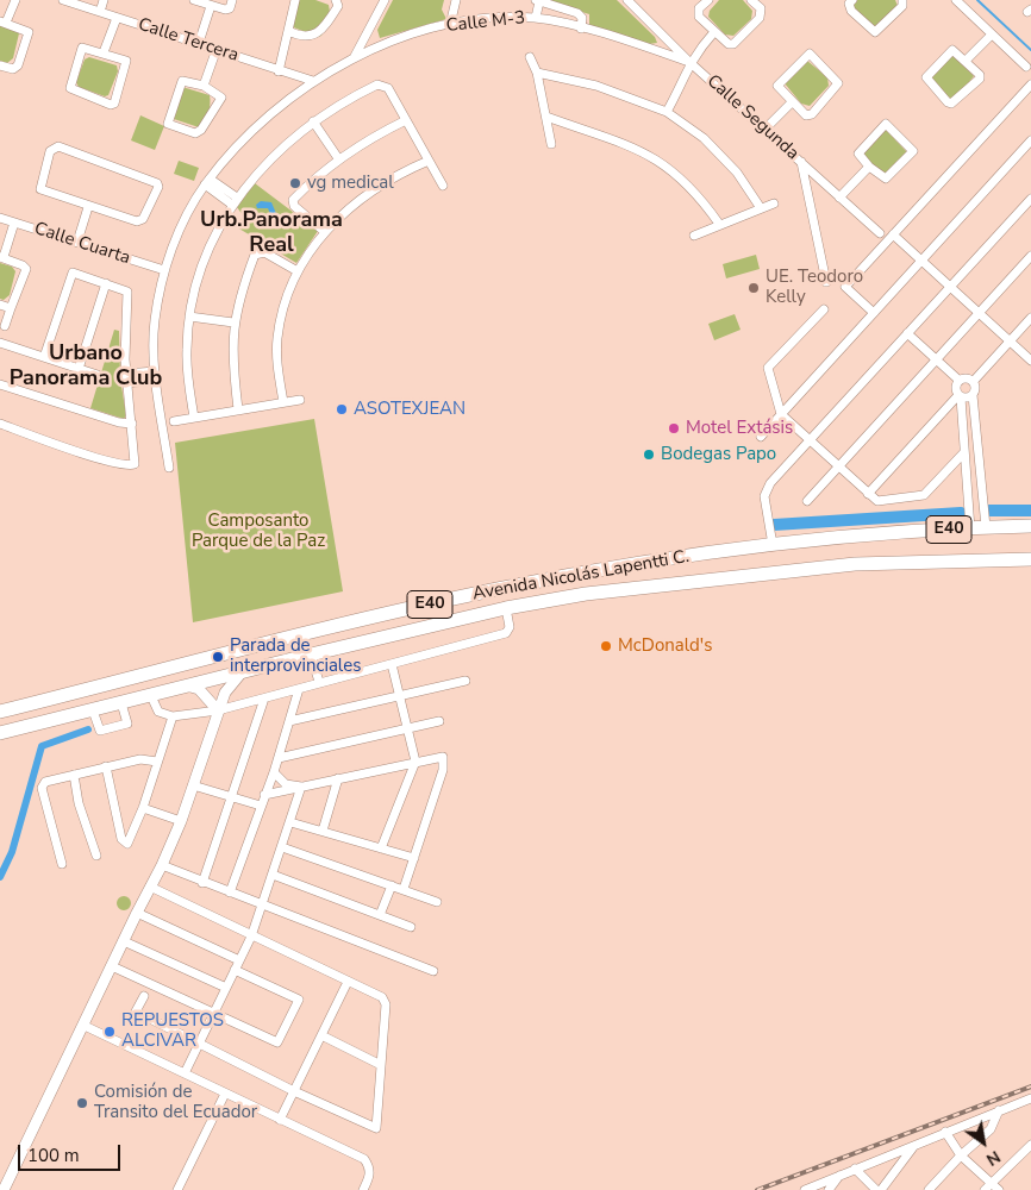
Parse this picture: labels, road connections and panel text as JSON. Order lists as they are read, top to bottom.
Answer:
{
  "streets": {
    "highway": ["E40", "Avenida Nicolás Lapentti C."],
    "street": [
      "Calle M-3",
      "Calle Tercera",
      "Calle Segunda",
      "Calle Cuarta"
    ]
  },
  "crossings": [
    ["Calle M-3", "Calle Tercera"],
    ["Calle M-3", "Calle Segunda"],
    ["Calle M-3", "Calle Cuarta"]
  ],
  "districts": ["Urb.Panorama Real", "Urbano Panorama Club"],
  "parks": ["Camposanto Parque de la Paz"],
  "places": [
    "vg medical",
    "UE. Teodoro Kelly",
    "ASOTEXJEAN",
    "Motel Extásis",
    "Bodegas Papo",
    "McDonald's",
    "Parada de interprovinciales",
    "REPUESTOS ALCIVAR",
    "Comisión de Transito del Ecuador"
  ],
  "scale_bar": "100 m",
  "north": "bottom right"
}
